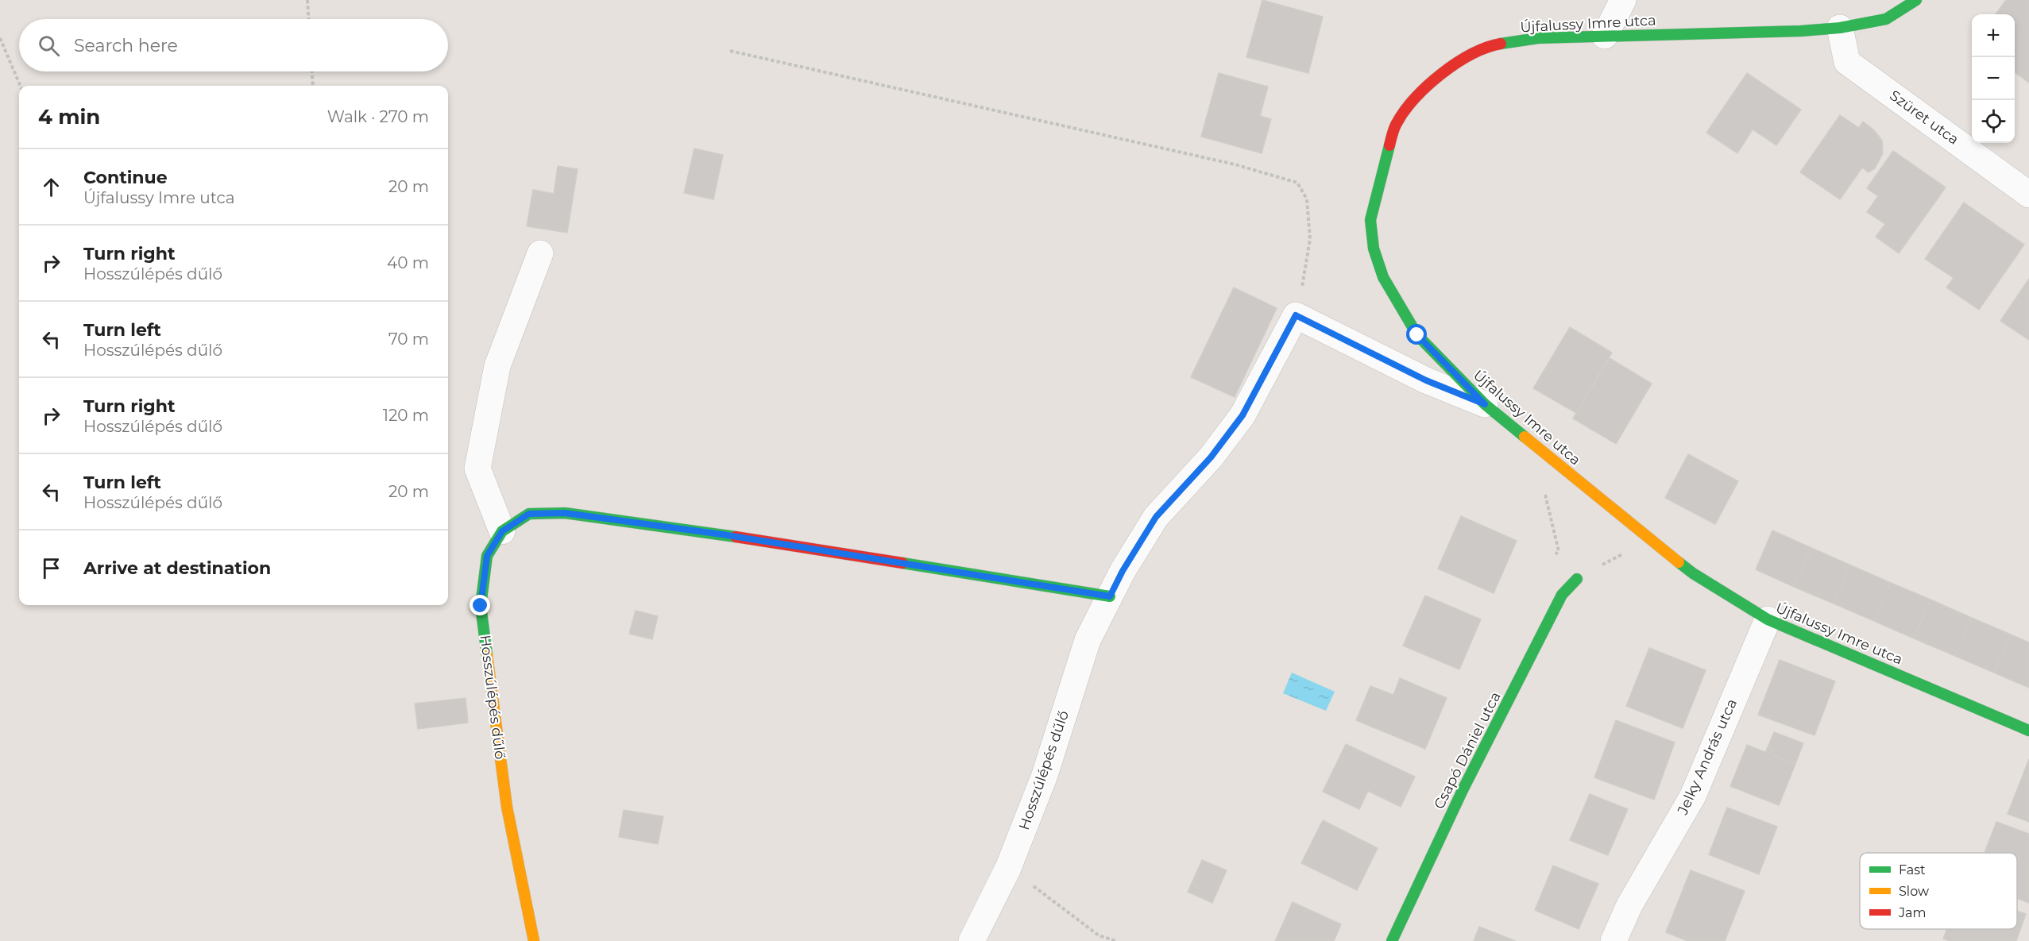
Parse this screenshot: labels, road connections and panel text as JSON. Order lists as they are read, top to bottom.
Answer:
{
  "streets": {
    "street": [
      "Újfalussy Imre utca",
      "Szüret utca",
      "Hosszúlépés dűlő",
      "Csapó Dániel utca",
      "Jelky András utca"
    ]
  },
  "crossings": [
    ["Újfalussy Imre utca", "Szüret utca"],
    ["Újfalussy Imre utca", "Jelky András utca"]
  ],
  "legend": ["Fast", "Slow", "Jam"],
  "page": {
    "map_buttons": ["+", "−"],
    "search": "Search here",
    "heading": ["4 min", "Walk · 270 m"],
    "list": [
      ["Continue", "Újfalussy Imre utca", "20 m"],
      ["Turn right", "Hosszúlépés dűlő", "40 m"],
      ["Turn left", "Hosszúlépés dűlő", "70 m"],
      ["Turn right", "Hosszúlépés dűlő", "120 m"],
      ["Turn left", "Hosszúlépés dűlő", "20 m"],
      "Arrive at destination"
    ]
  }
}
